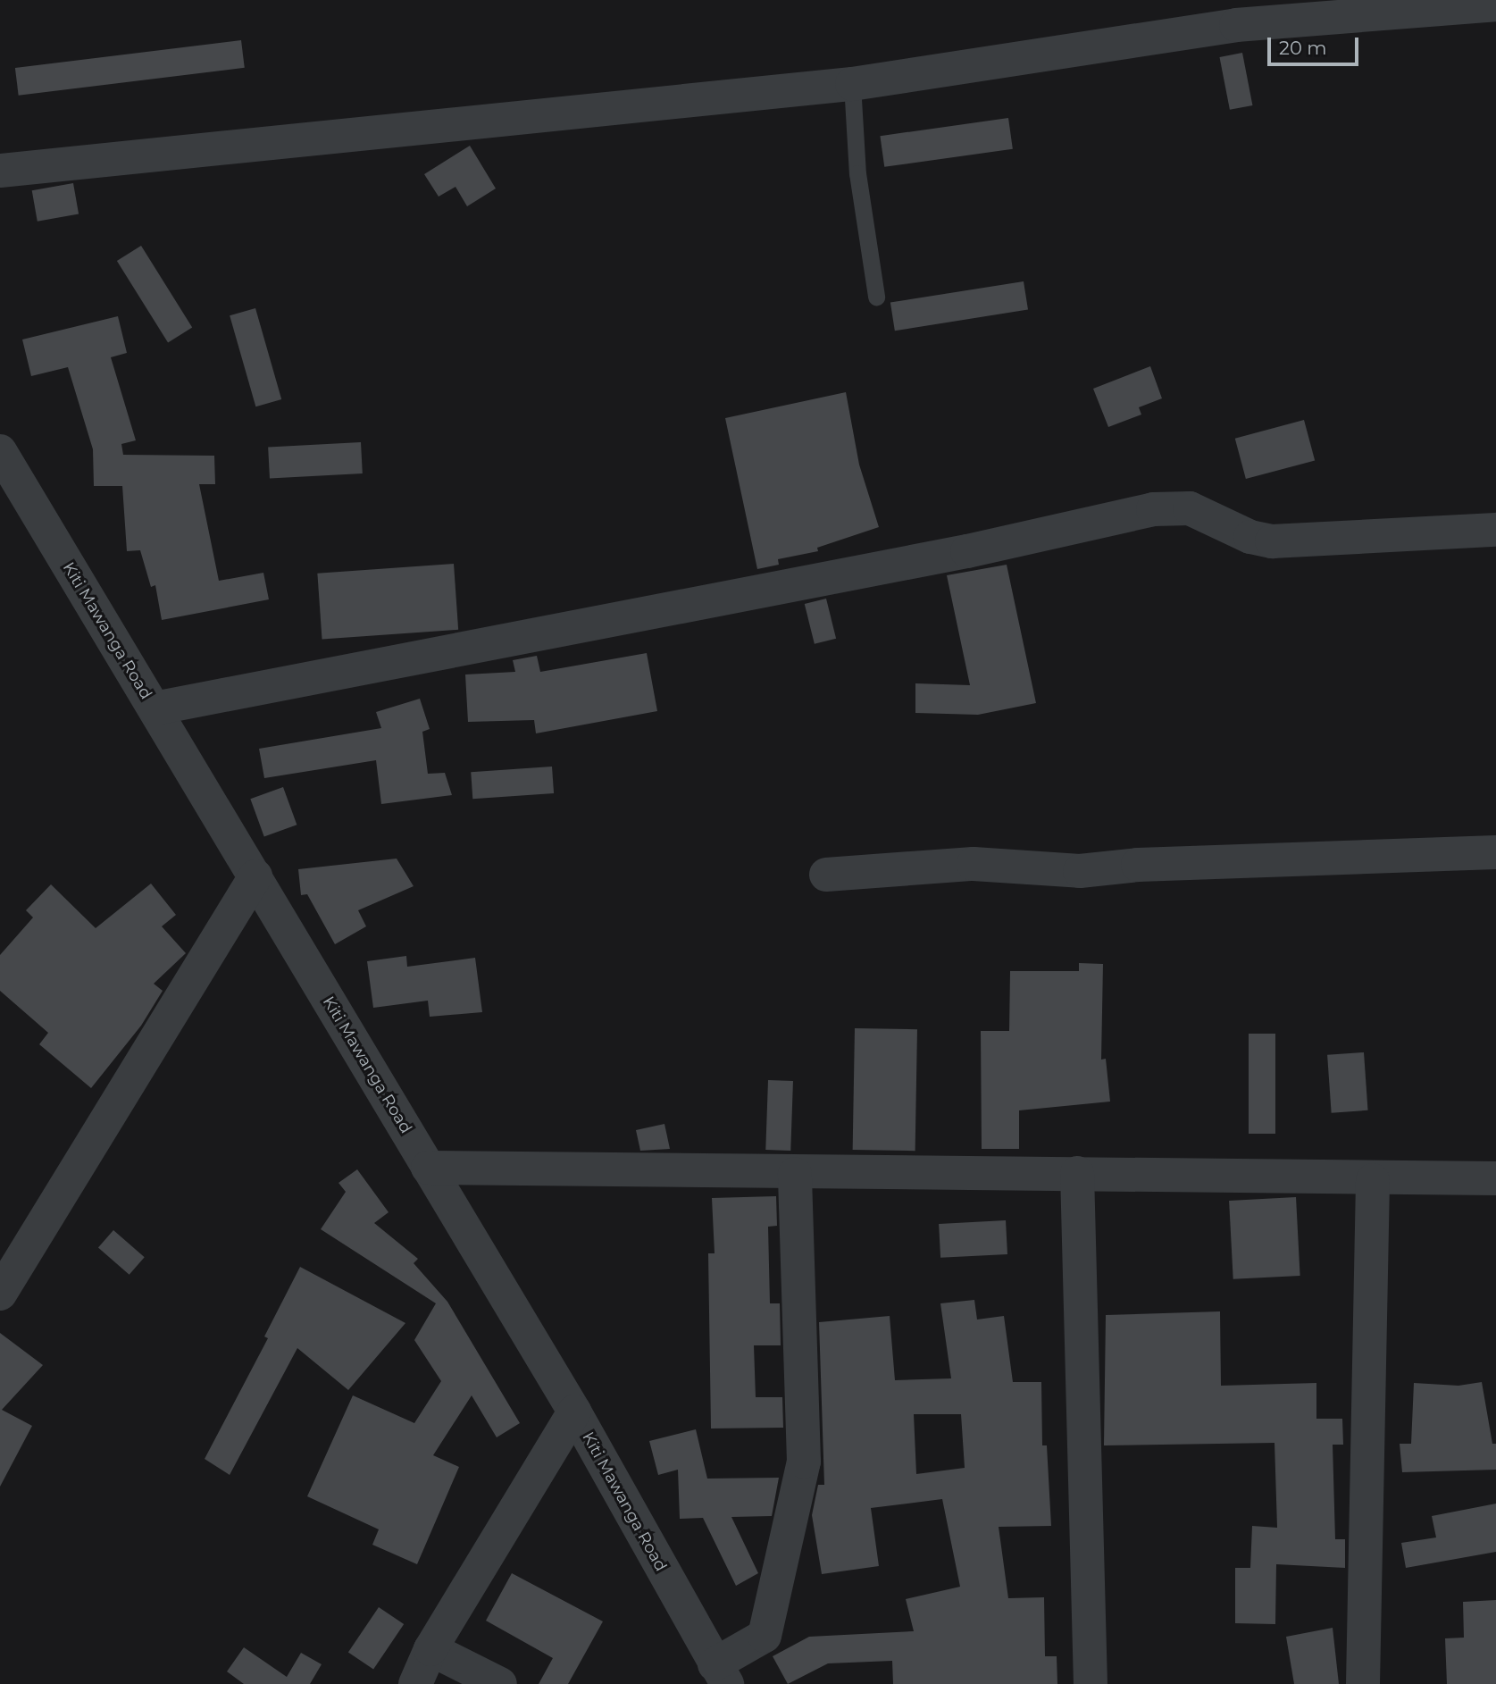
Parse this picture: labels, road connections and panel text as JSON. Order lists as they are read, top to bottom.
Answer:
{
  "streets": {
    "street": ["Kiti Mawanga Road"]
  },
  "scale_bar": "20 m"
}
